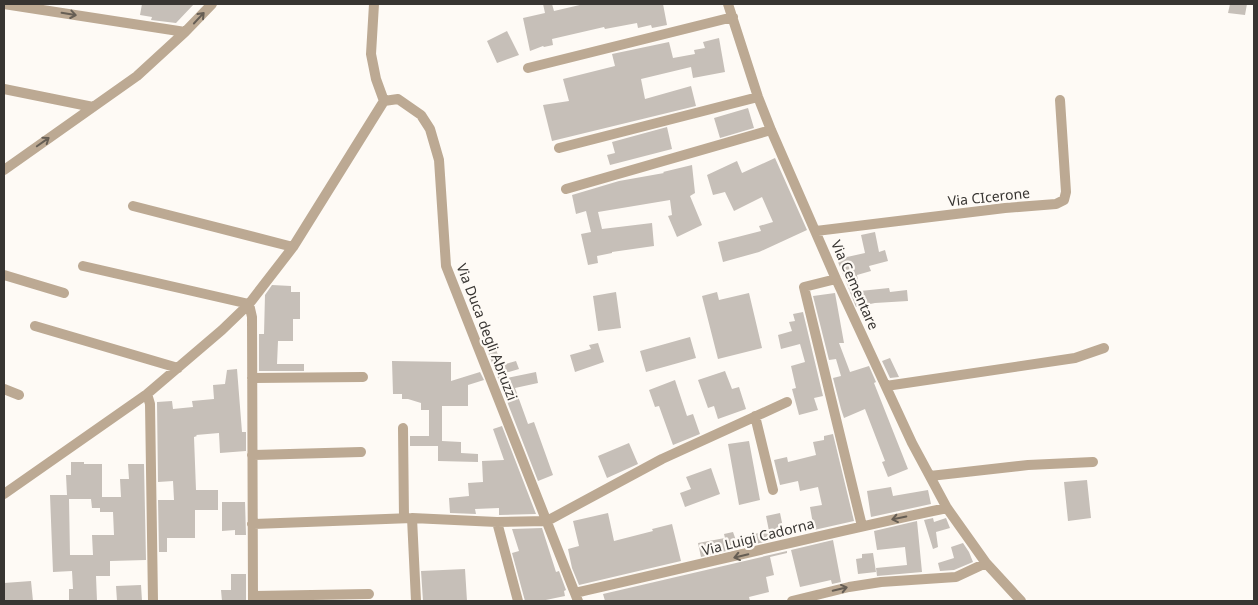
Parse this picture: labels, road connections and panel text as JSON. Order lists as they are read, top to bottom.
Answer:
{
  "streets": {
    "street": [
      "Via CIcerone",
      "Via Cementare",
      "Via Duca degli Abruzzi",
      "Via Luigi Cadorna"
    ]
  },
  "crossings": [
    ["Via CIcerone", "Via Cementare"],
    ["Via Cementare", "Via Luigi Cadorna"],
    ["Via Duca degli Abruzzi", "Via Luigi Cadorna"]
  ]
}
